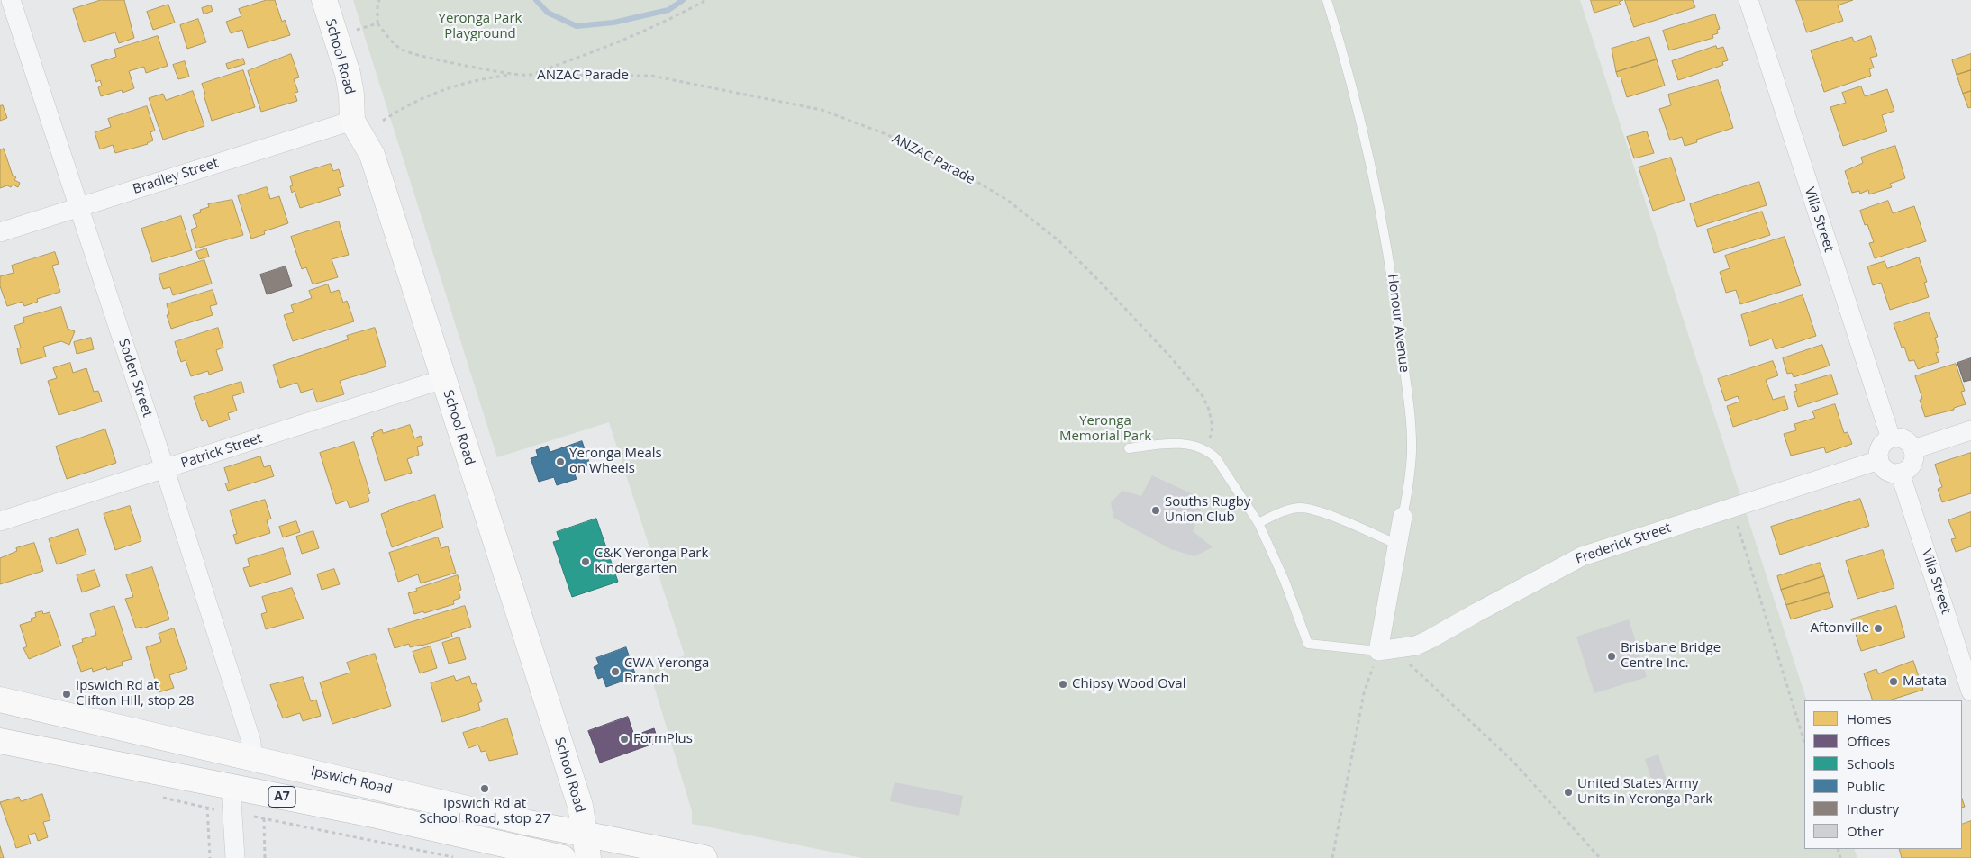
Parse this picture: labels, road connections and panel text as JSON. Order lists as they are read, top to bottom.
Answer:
{
  "streets": {
    "main road": ["School Road", "Ipswich Road", "A7"],
    "street": [
      "Bradley Street",
      "Villa Street",
      "Honour Avenue",
      "Soden Street",
      "Patrick Street",
      "Frederick Street"
    ],
    "path": ["ANZAC Parade"]
  },
  "crossings": [
    ["School Road", "Bradley Street"],
    ["School Road", "Patrick Street"],
    ["School Road", "Ipswich Road"],
    ["Bradley Street", "Soden Street"],
    ["Villa Street", "Frederick Street"],
    ["Honour Avenue", "Frederick Street"],
    ["Soden Street", "Patrick Street"],
    ["Soden Street", "Ipswich Road"]
  ],
  "parks": ["Yeronga Park Playground", "Yeronga Memorial Park"],
  "places": [
    "Yeronga Meals on Wheels",
    "Souths Rugby Union Club",
    "C&K Yeronga Park Kindergarten",
    "Aftonville",
    "Brisbane Bridge Centre Inc.",
    "CWA Yeronga Branch",
    "Matata",
    "Chipsy Wood Oval",
    "Ipswich Rd at Clifton Hill, stop 28",
    "FormPlus",
    "Ipswich Rd at School Road, stop 27",
    "United States Army Units in Yeronga Park"
  ],
  "legend": [
    "Homes",
    "Offices",
    "Schools",
    "Public",
    "Industry",
    "Other"
  ]
}
